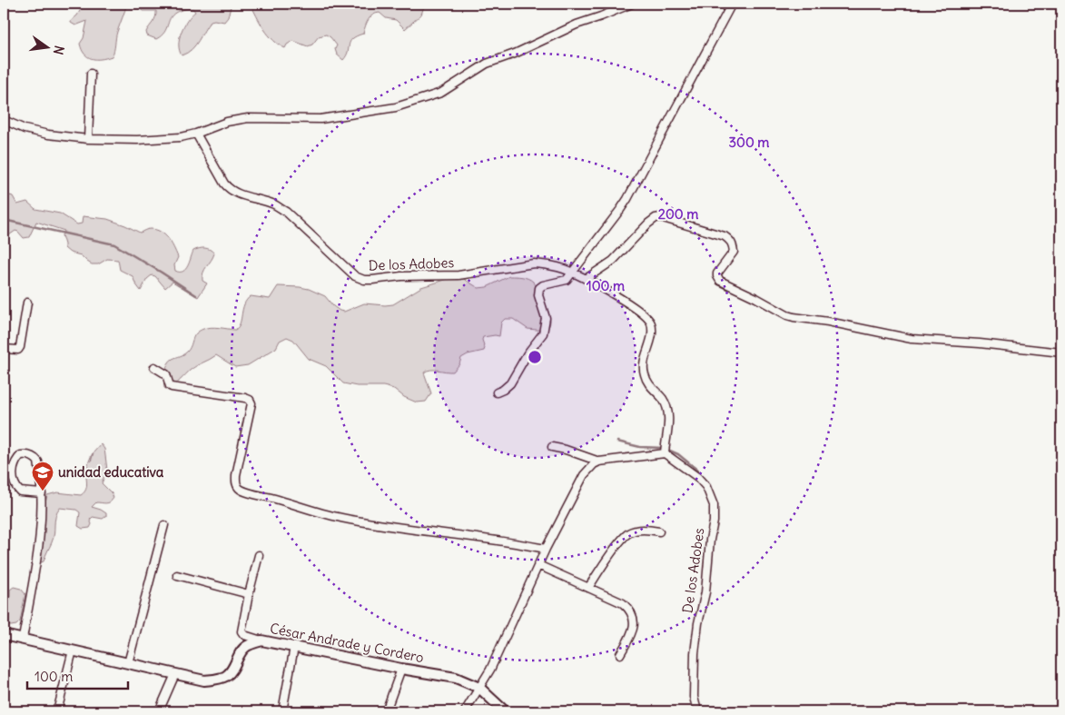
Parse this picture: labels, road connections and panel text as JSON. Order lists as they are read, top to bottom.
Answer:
{
  "streets": {
    "street": ["De los Adobes", "César Andrade y Cordero"]
  },
  "places": {
    "school or university": ["unidad educativa"]
  },
  "scale_bar": "100 m",
  "north": "right",
  "rings": ["300 m", "200 m", "100 m"]
}
